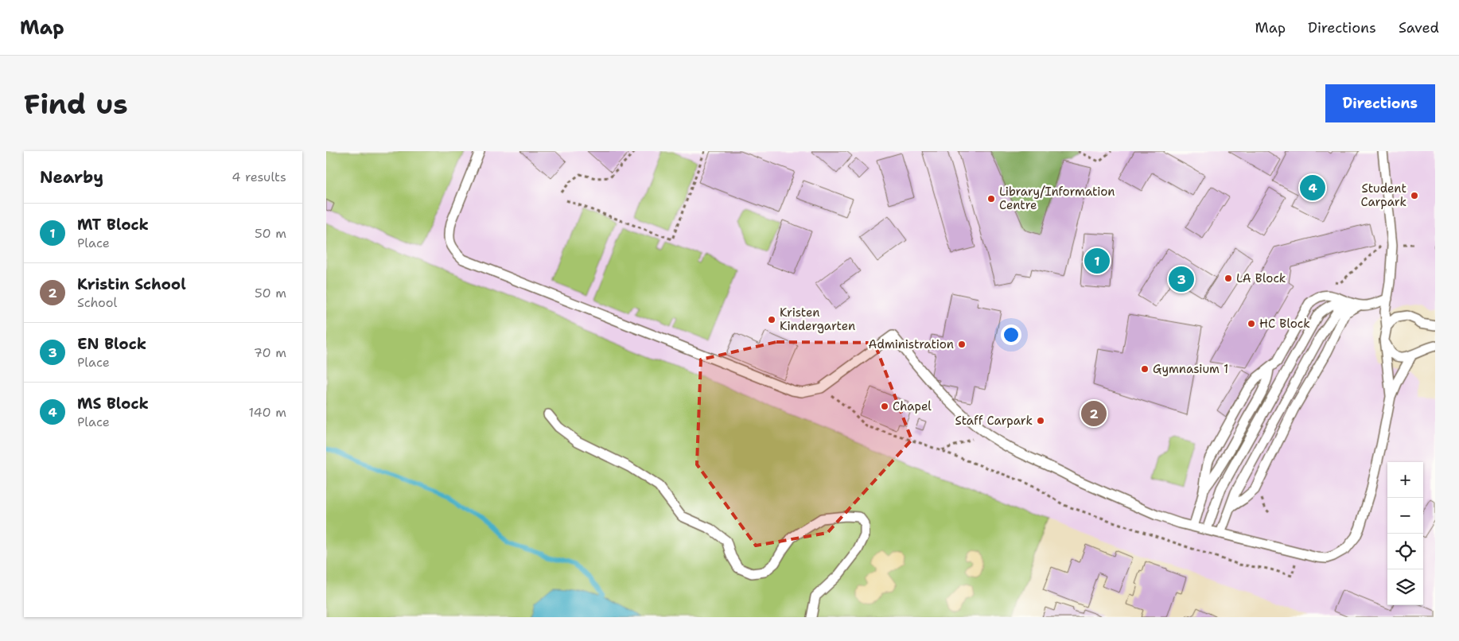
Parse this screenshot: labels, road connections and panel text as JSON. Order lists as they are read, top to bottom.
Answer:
{
  "places": [
    "Student Carpark",
    "Library/Information Centre",
    "LA Block",
    "Kristen Kindergarten",
    "HC Block",
    "Administration",
    "Gymnasium 1",
    "Chapel",
    "Staff Carpark"
  ],
  "page": {
    "header": "Map",
    "nav": ["Map", "Directions", "Saved"],
    "buttons": "Directions",
    "title": "Find us",
    "heading": ["Nearby", "4 results"],
    "pins": [
      "4",
      "1",
      "3",
      "2"
    ],
    "list": [
      {
        "mark": "1",
        "name": "MT Block",
        "note": "Place",
        "value": "50 m"
      },
      {
        "mark": "2",
        "name": "Kristin School",
        "note": "School",
        "value": "50 m"
      },
      {
        "mark": "3",
        "name": "EN Block",
        "note": "Place",
        "value": "70 m"
      },
      {
        "mark": "4",
        "name": "MS Block",
        "note": "Place",
        "value": "140 m"
      }
    ],
    "map_buttons": ["+", "−"]
  }
}
